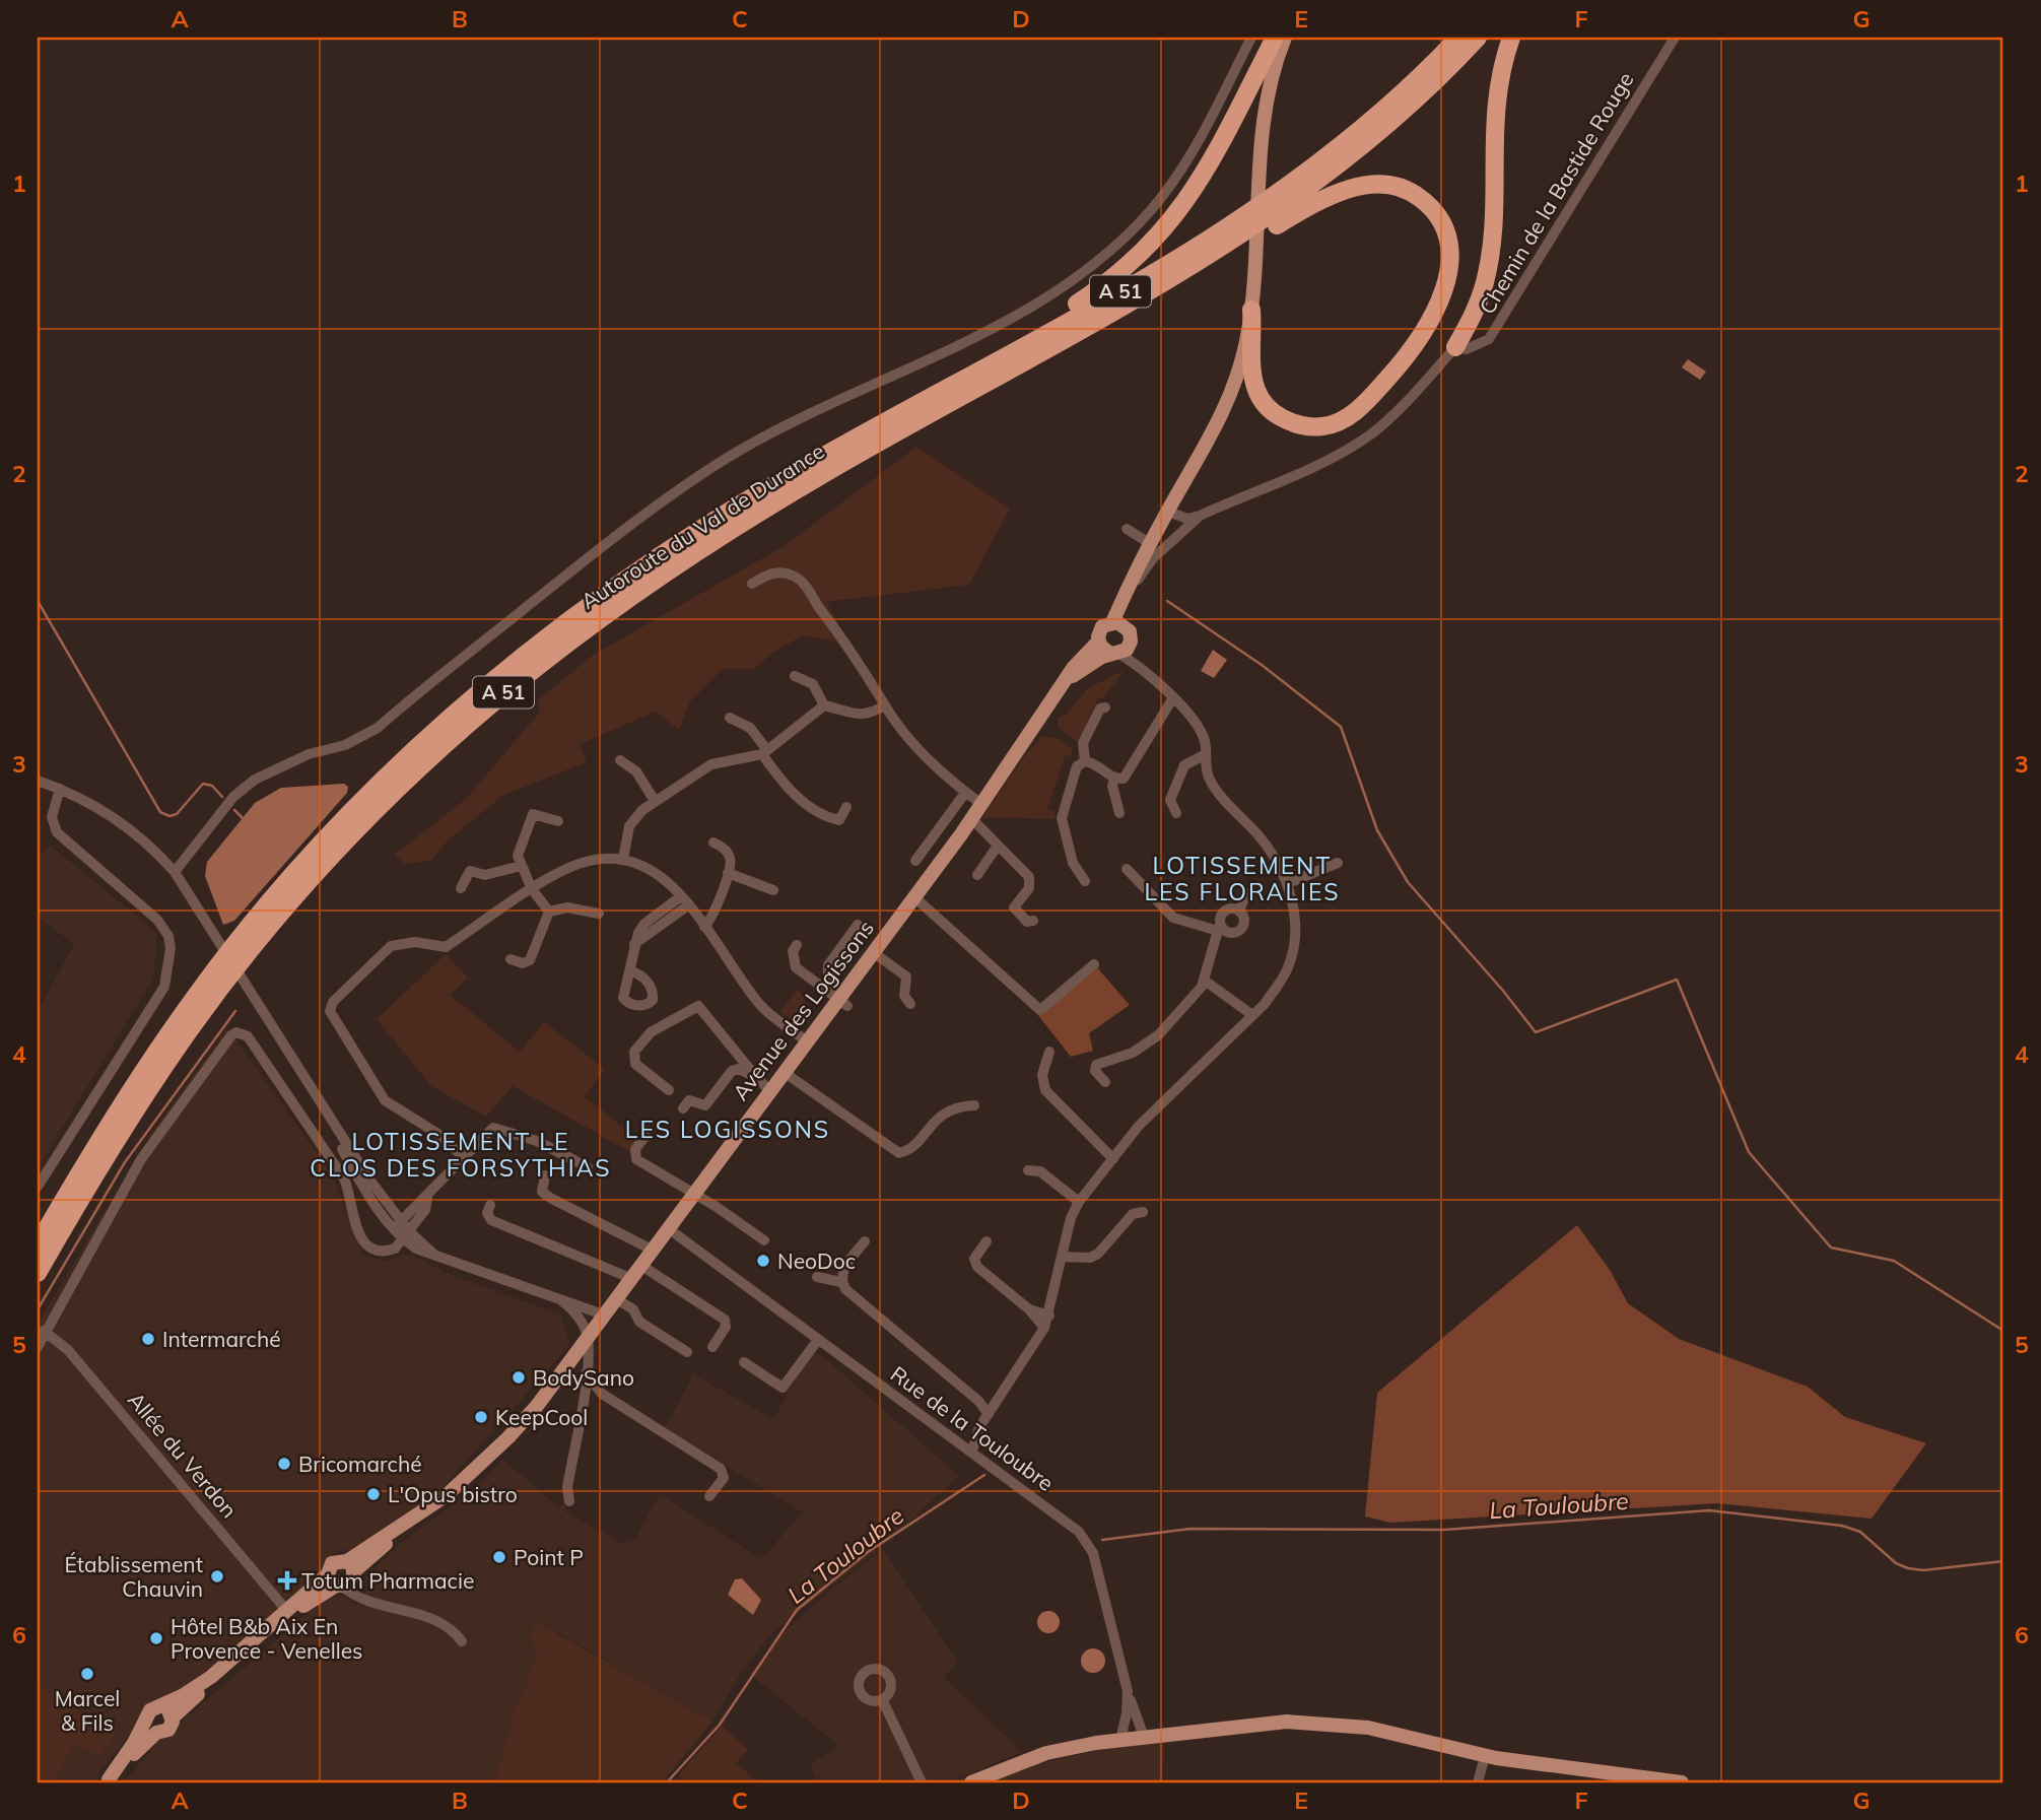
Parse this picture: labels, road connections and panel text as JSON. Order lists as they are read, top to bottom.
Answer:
{
  "streets": {
    "highway": ["A 51", "Autoroute du Val de Durance"],
    "main road": ["Avenue des Logissons"],
    "street": ["Chemin de la Bastide Rouge", "Rue de la Touloubre", "Allée du Verdon"]
  },
  "crossings": [
    ["Avenue des Logissons", "Rue de la Touloubre"]
  ],
  "districts": ["LOTISSEMENT LES FLORALIES", "LES LOGISSONS", "LOTISSEMENT LE CLOS DES FORSYTHIAS"],
  "water": ["La Touloubre"],
  "places": {
    "other": [
      "NeoDoc",
      "Intermarché",
      "BodySano",
      "KeepCool",
      "Bricomarché",
      "L'Opus bistro",
      "Point P",
      "Établissement Chauvin",
      "Hôtel B&b Aix En Provence - Venelles",
      "Marcel & Fils"
    ],
    "health": ["Totum Pharmacie"]
  },
  "grid": {
    "columns": [
      "A",
      "B",
      "C",
      "D",
      "E",
      "F",
      "G"
    ],
    "rows": [
      "1",
      "2",
      "3",
      "4",
      "5",
      "6"
    ]
  }
}
